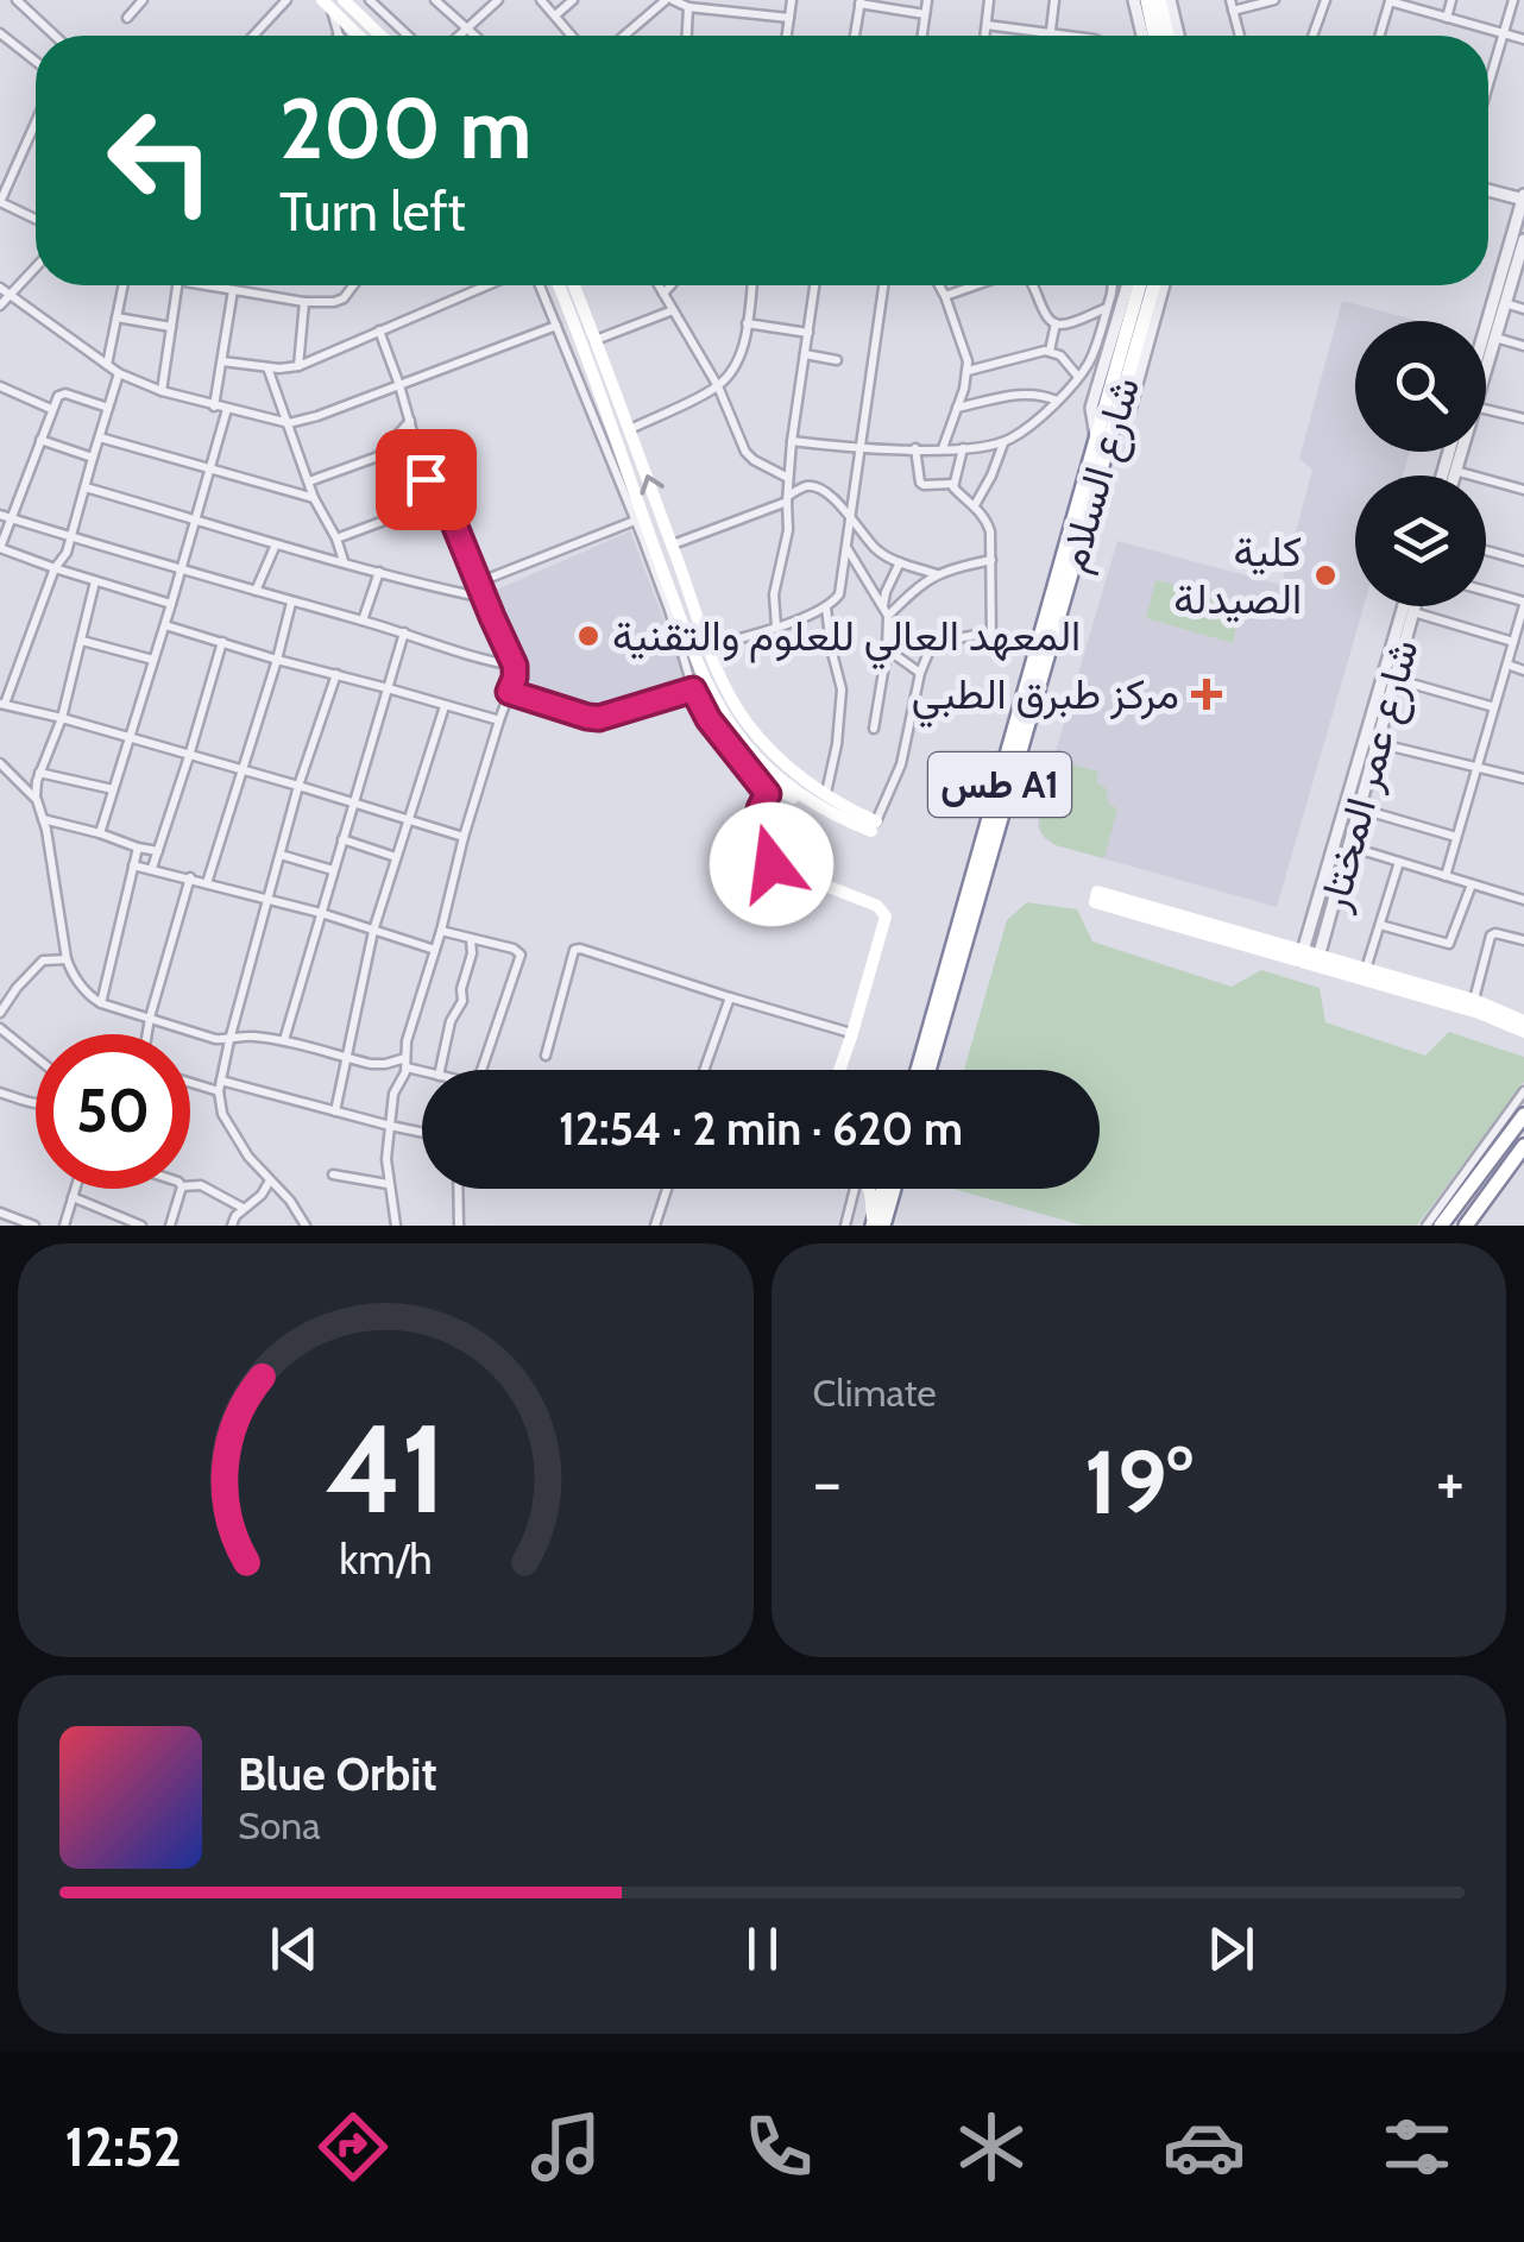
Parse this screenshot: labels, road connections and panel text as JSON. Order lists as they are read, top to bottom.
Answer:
{
  "streets": {
    "highway": ["شارع السلام", "طس A1"],
    "street": ["شارع عمر المختار"]
  },
  "places": {
    "other": ["كلية الصيدلة", "المعهد العالي للعلوم والتقنية"],
    "health": ["مركز طبرق الطبي"]
  },
  "page": {
    "turn": ["200 m", "Turn left"],
    "limit": "50",
    "trip": "12:54 · 2 min · 620 m",
    "tile": "Climate",
    "heat": ["−", "19°", "+"],
    "song": ["Blue Orbit", "Sona"],
    "tabs": "12:52",
    "gauge": ["41", "km/h"]
  }
}
